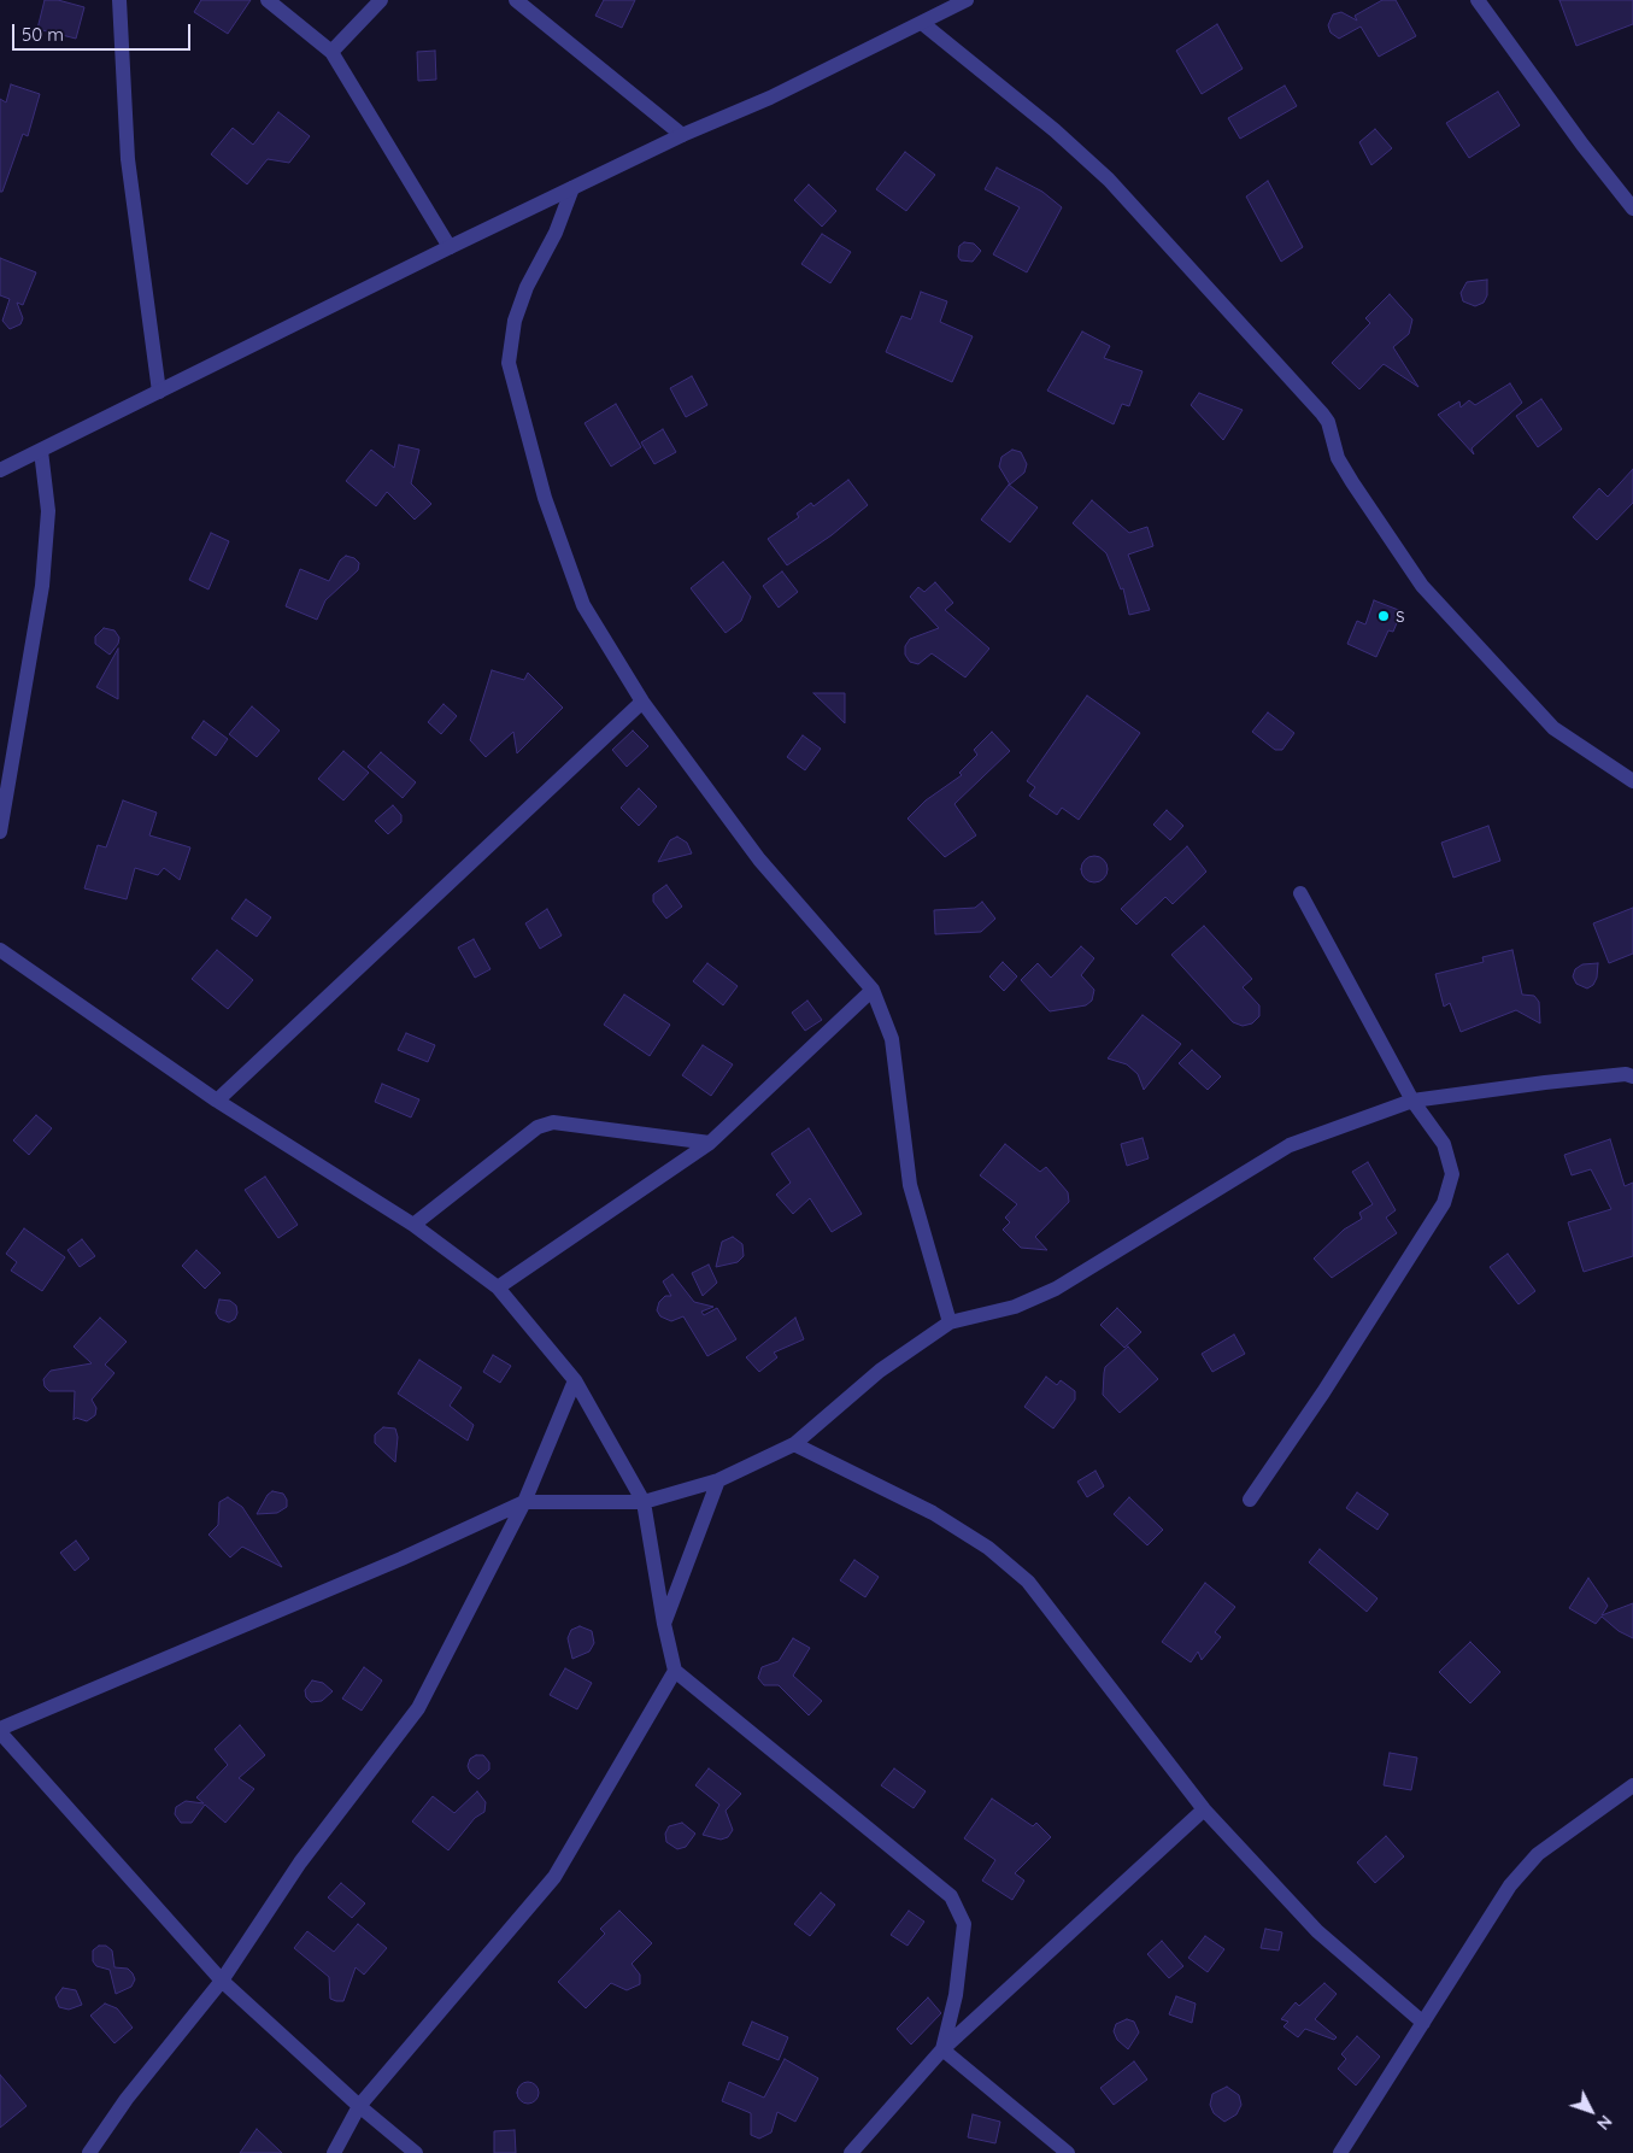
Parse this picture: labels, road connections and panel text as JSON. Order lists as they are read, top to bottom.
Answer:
{
  "places": ["s"],
  "scale_bar": "50 m",
  "north": "bottom right"
}
